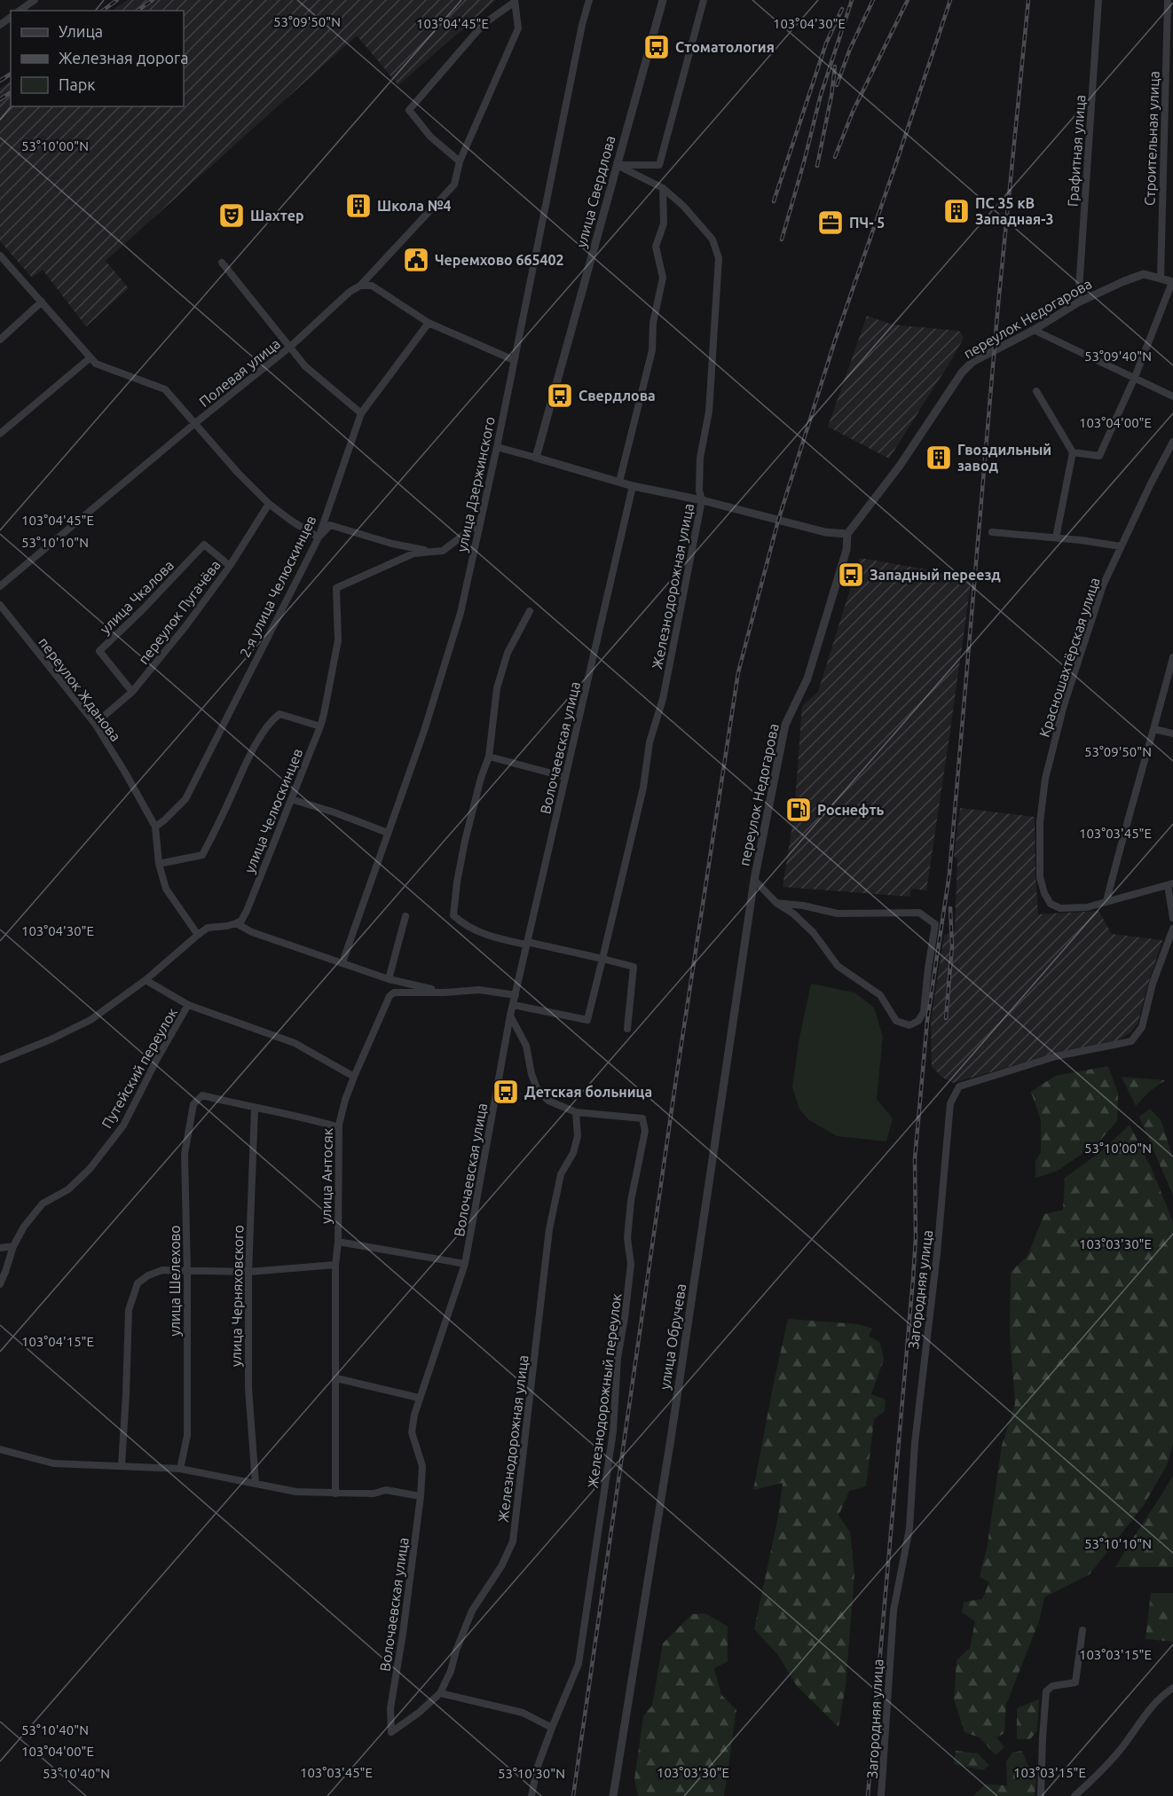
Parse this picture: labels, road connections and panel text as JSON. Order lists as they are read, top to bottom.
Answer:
{
  "streets": {
    "street": [
      "Строительная улица",
      "Графитная улица",
      "улица Свердлова",
      "переулок Недогарова",
      "Полевая улица",
      "улица Дзержинского",
      "2-я улица Челюскинцев",
      "Железнодорожная улица",
      "улица Чкалова",
      "переулок Пугачёва",
      "Красношахтёрская улица",
      "переулок Жданова",
      "Волочаевская улица",
      "улица Челюскинцев",
      "Путейский переулок",
      "улица Антосяк",
      "улица Шелехово",
      "Загородняя улица",
      "улица Черняховского",
      "улица Обручева",
      "Железнодорожный переулок"
    ]
  },
  "crossings": [
    ["Строительная улица", "переулок Недогарова"],
    ["Графитная улица", "переулок Недогарова"],
    ["улица Свердлова", "Железнодорожная улица"],
    ["переулок Недогарова", "улица Обручева"],
    ["улица Дзержинского", "улица Челюскинцев"],
    ["2-я улица Челюскинцев", "переулок Жданова"],
    ["Железнодорожная улица", "Волочаевская улица"],
    ["Железнодорожная улица", "Железнодорожный переулок"],
    ["улица Чкалова", "переулок Пугачёва"],
    ["переулок Пугачёва", "переулок Жданова"],
    ["Волочаевская улица", "улица Антосяк"],
    ["улица Шелехово", "улица Черняховского"]
  ],
  "places": {
    "bus stop": [
      "Стоматология",
      "Свердлова",
      "Западный переезд",
      "Детская больница"
    ],
    "building": ["Школа №4", "ПС 35 кВ Западная-3", "Гвоздильный завод"],
    "theatre": ["Шахтер"],
    "office": ["ПЧ- 5"],
    "public building": ["Черемхово 665402"],
    "fuel station": ["Роснефть"]
  },
  "legend": ["Улица", "Железная дорога", "Парк"],
  "coordinates": [
    "53°09'50\"N",
    "103°04'45\"E",
    "103°04'30\"E",
    "53°10'00\"N",
    "53°09'40\"N",
    "103°04'00\"E",
    "53°10'10\"N",
    "103°03'45\"E",
    "103°03'30\"E",
    "103°04'15\"E",
    "103°03'15\"E",
    "53°10'40\"N",
    "53°10'30\"N"
  ]
}
